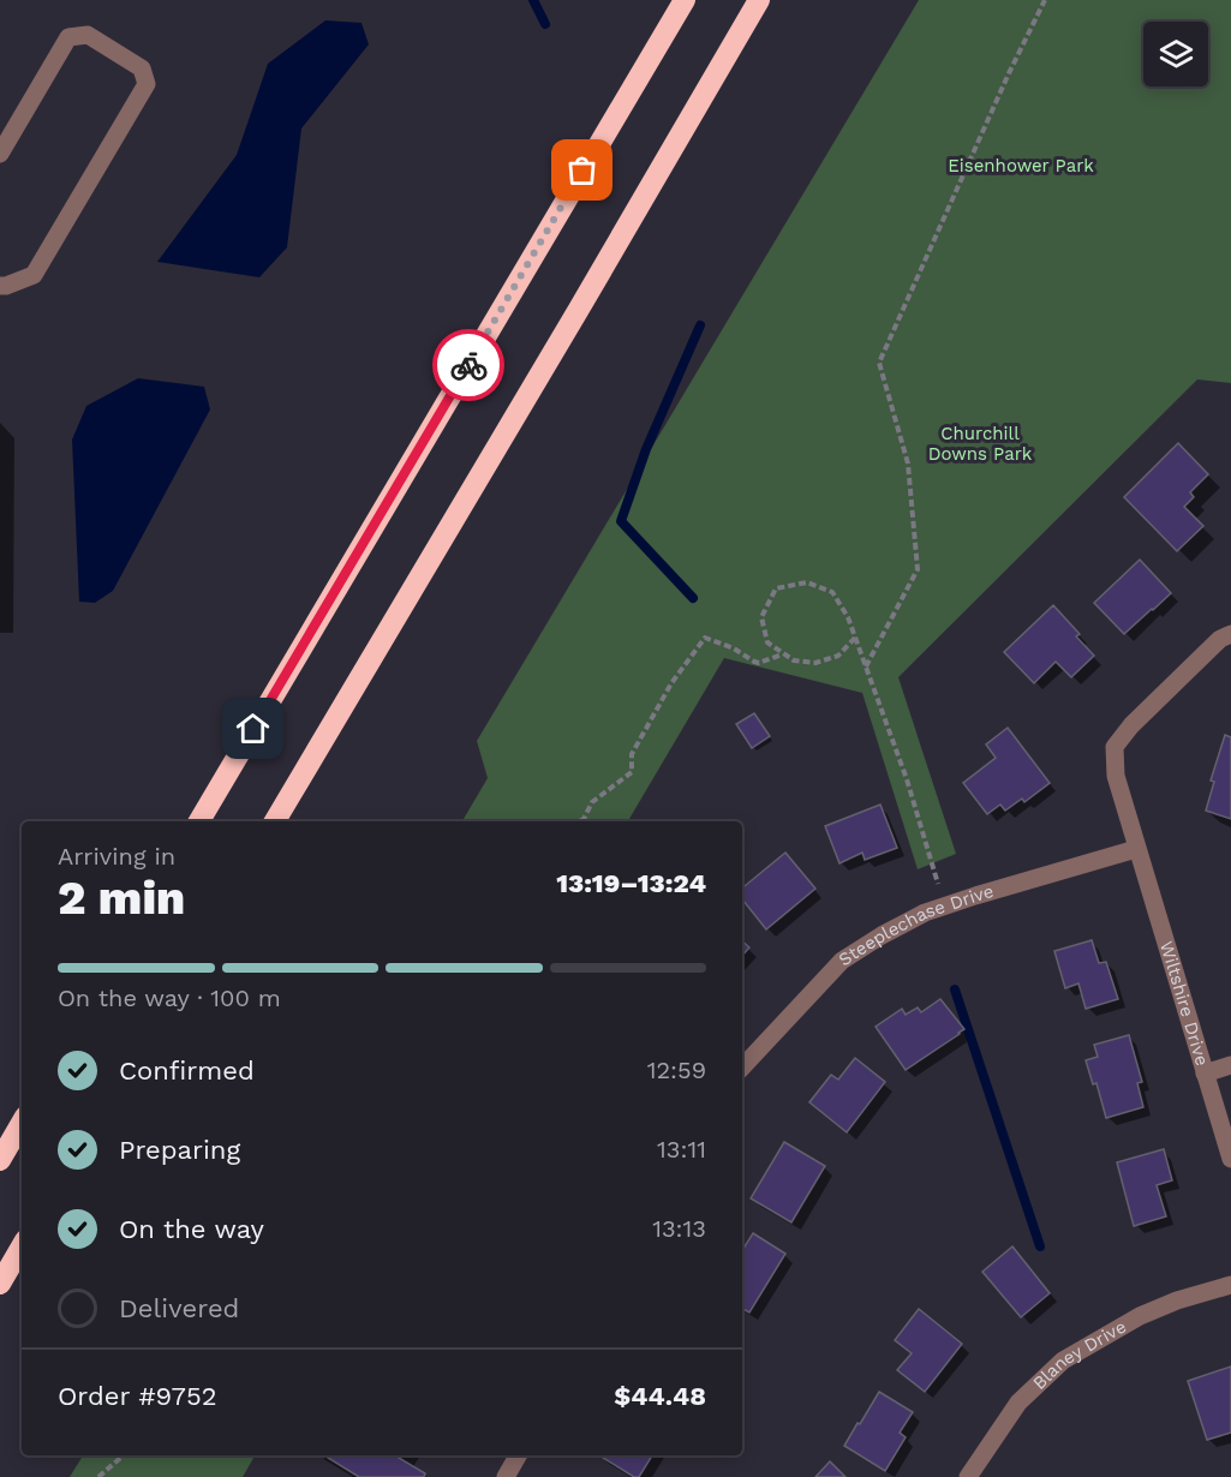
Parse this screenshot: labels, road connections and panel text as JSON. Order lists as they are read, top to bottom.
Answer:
{
  "streets": {
    "street": ["Steeplechase Drive", "Wiltshire Drive", "Blaney Drive"]
  },
  "crossings": [
    ["Steeplechase Drive", "Wiltshire Drive"]
  ],
  "parks": ["Eisenhower Park", "Churchill Downs Park"],
  "page": {
    "heading": ["2 min", "Arriving in", "13:19–13:24"],
    "panel": ["Order #9752", "$44.48"],
    "bar": "On the way · 100 m",
    "list": [
      ["Confirmed", "12:59"],
      ["Preparing", "13:11"],
      ["On the way", "13:13"],
      "Delivered"
    ]
  }
}
